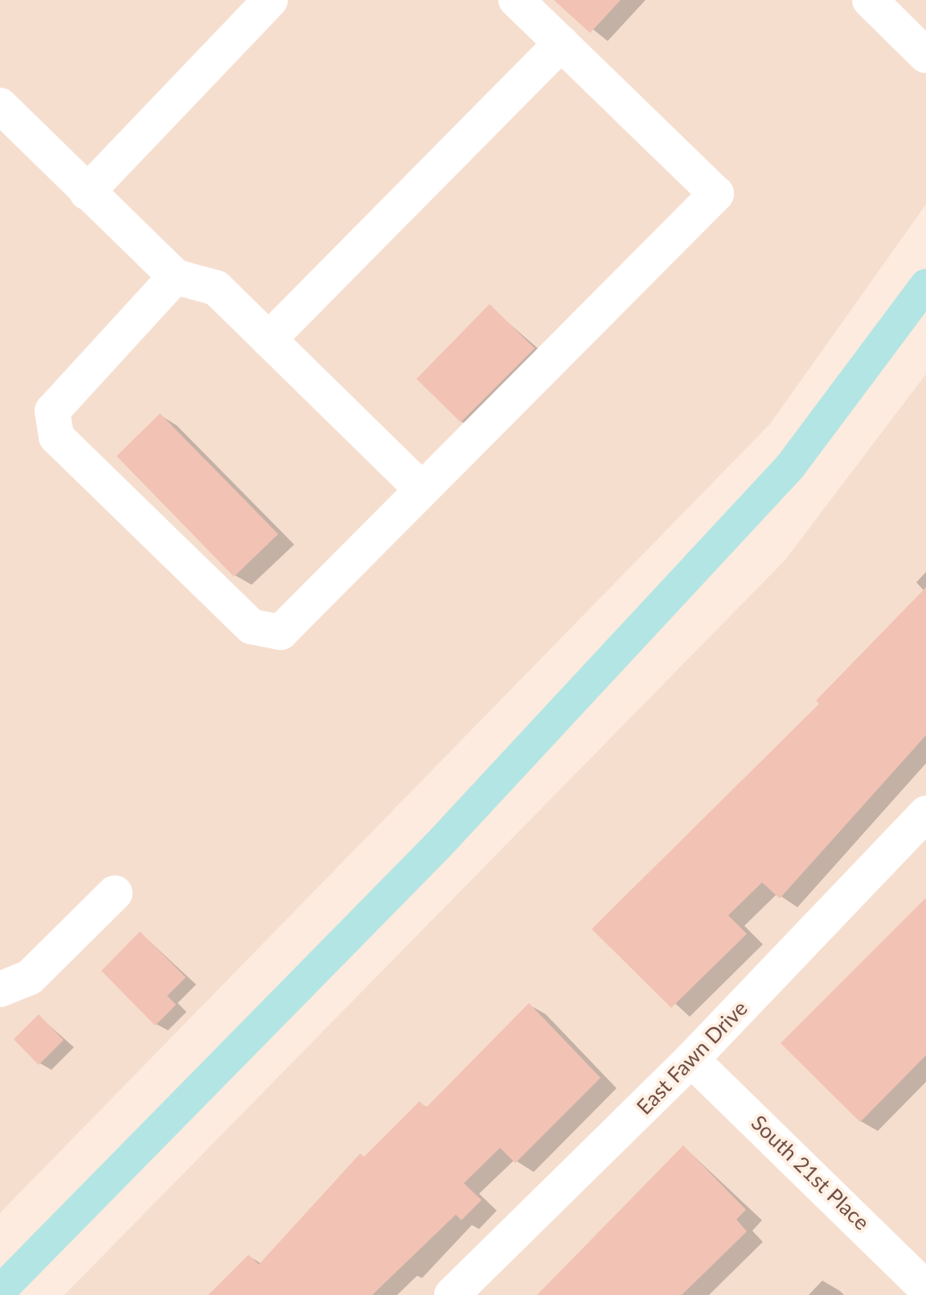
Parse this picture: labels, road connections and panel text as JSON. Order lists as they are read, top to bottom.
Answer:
{
  "streets": {
    "street": ["East Fawn Drive", "South 21st Place"]
  },
  "crossings": [
    ["East Fawn Drive", "South 21st Place"]
  ]
}
